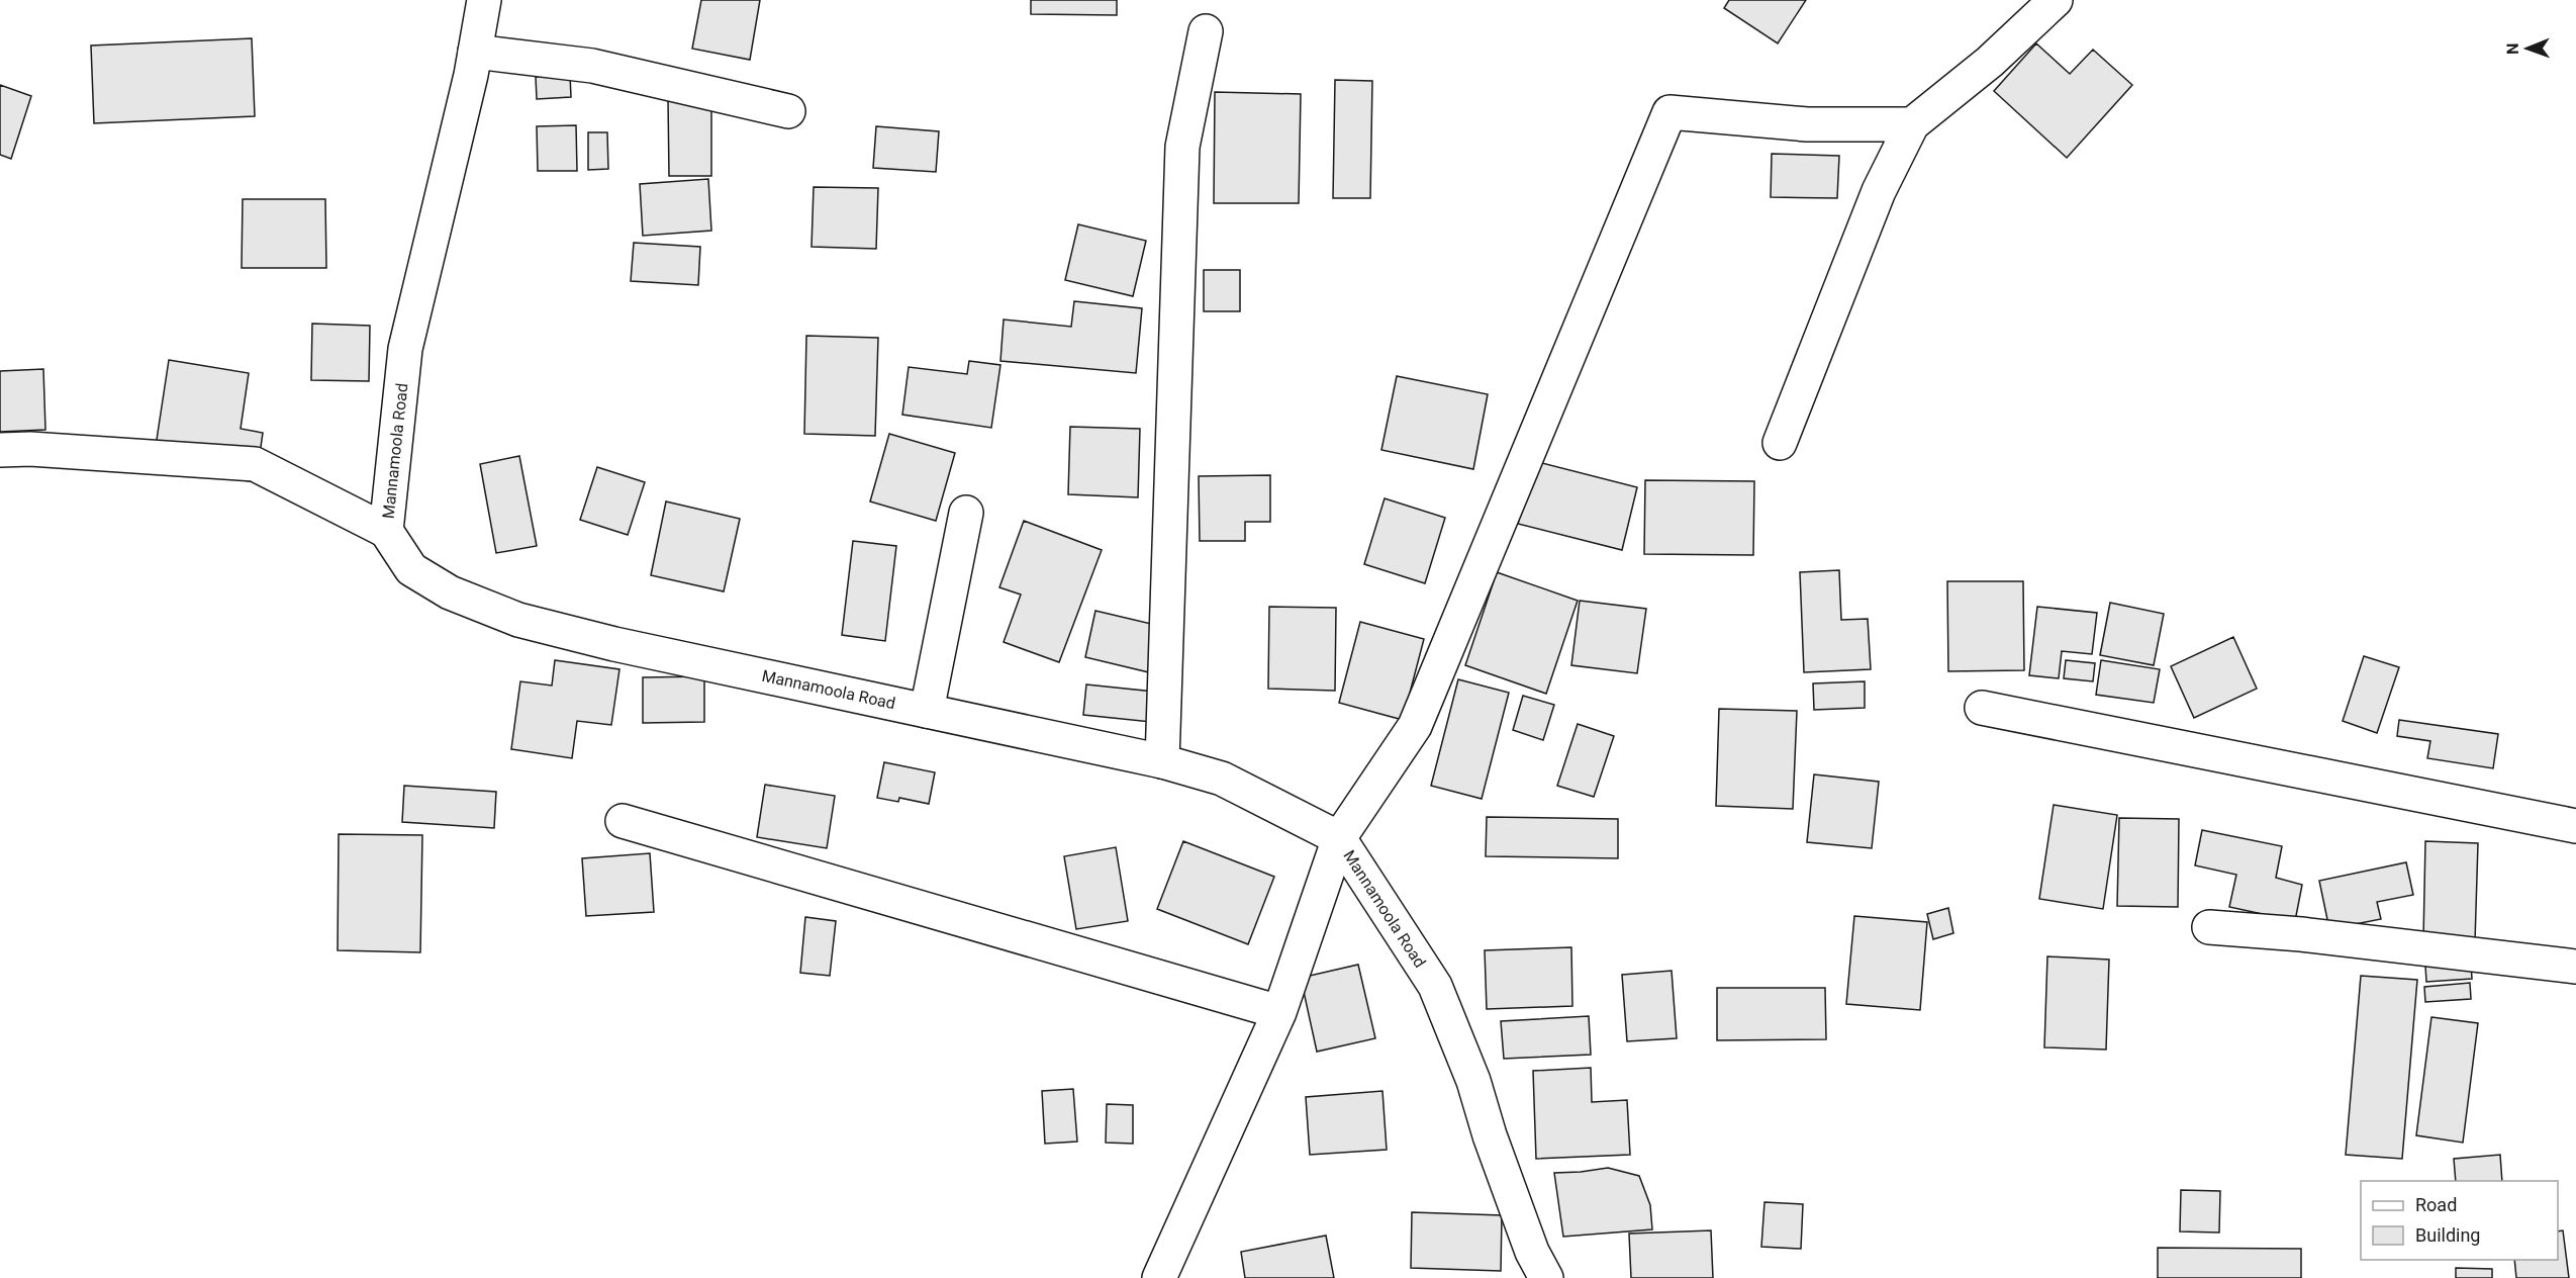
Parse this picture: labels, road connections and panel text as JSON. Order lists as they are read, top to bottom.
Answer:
{
  "streets": {
    "street": ["Mannamoola Road"]
  },
  "legend": ["Road", "Building"],
  "north": "left"
}
